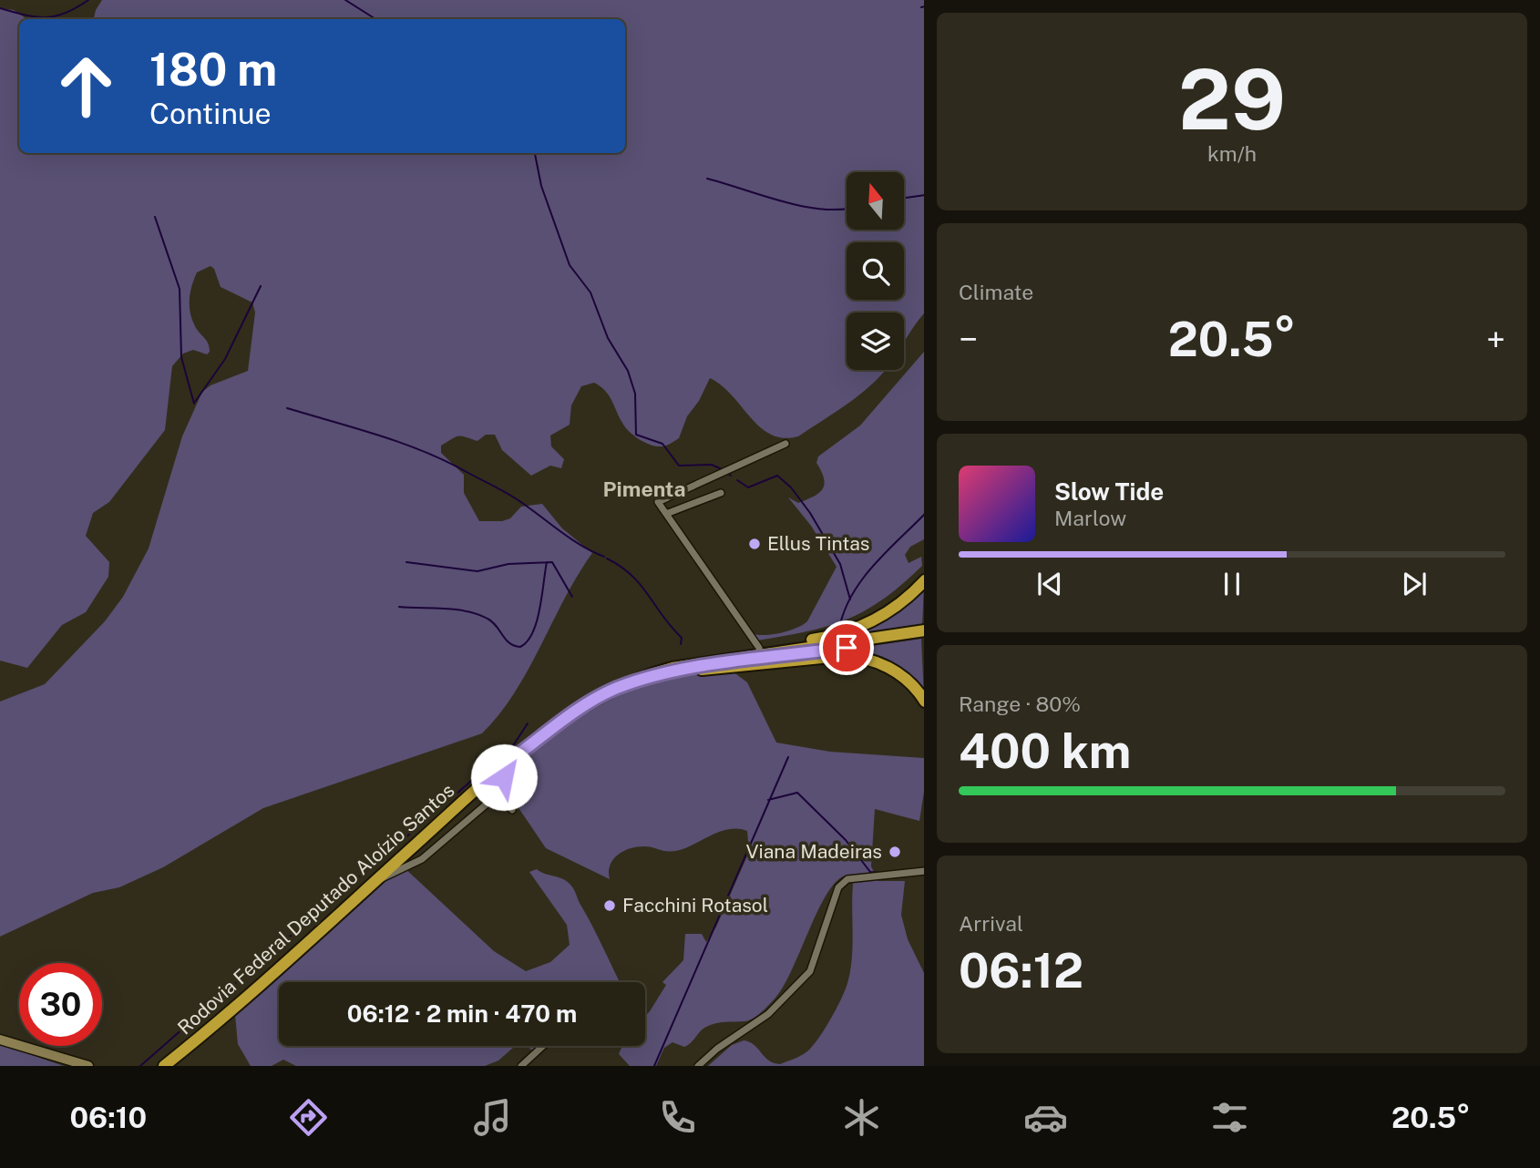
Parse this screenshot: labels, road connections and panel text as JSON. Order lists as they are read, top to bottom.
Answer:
{
  "streets": {
    "highway": ["Rodovia Federal Deputado Aloízio Santos"]
  },
  "districts": ["Pimenta"],
  "places": ["Ellus Tintas", "Viana Madeiras", "Facchini Rotasol"],
  "north": "top",
  "page": {
    "tile": [
      ["29", "km/h"],
      "Climate",
      ["Range · 80%", "400 km"],
      ["Arrival", "06:12"]
    ],
    "turn": ["180 m", "Continue"],
    "heat": ["−", "20.5°", "+"],
    "song": ["Slow Tide", "Marlow"],
    "limit": "30",
    "trip": "06:12 · 2 min · 470 m",
    "tabs": ["06:10", "20.5°"]
  }
}
